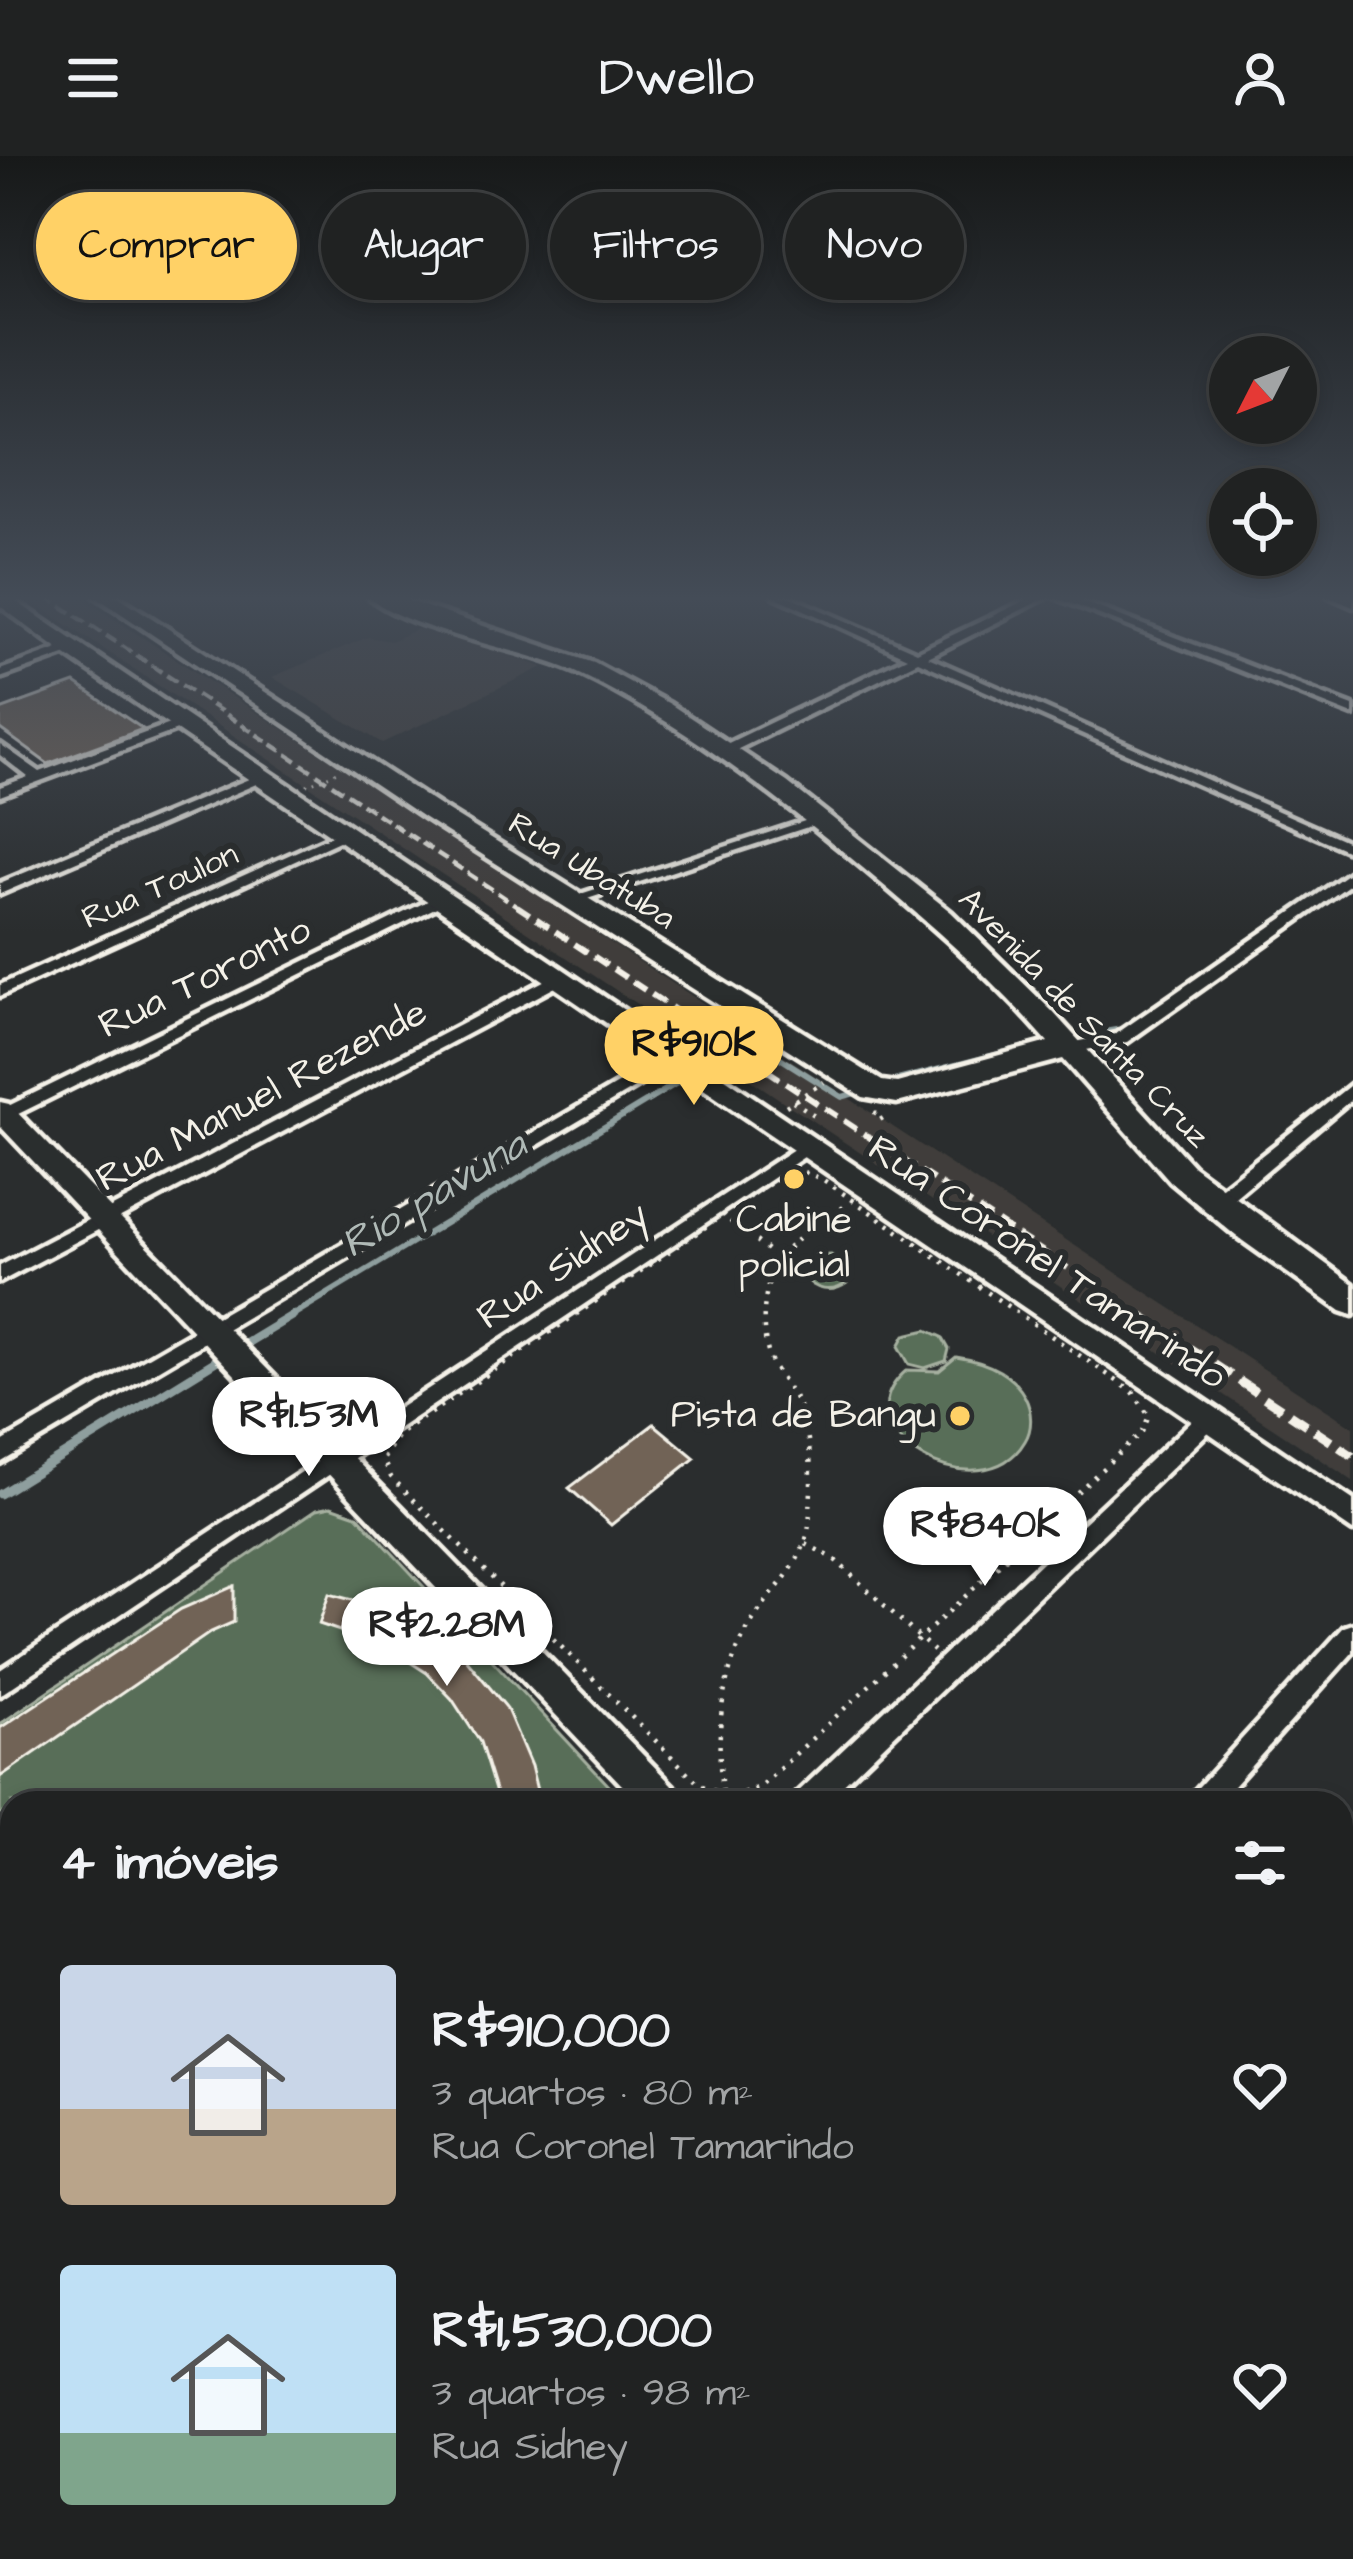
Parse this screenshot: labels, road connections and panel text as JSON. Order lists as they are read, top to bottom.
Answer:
{
  "streets": {
    "main road": ["Rua Ubatuba", "Avenida de Santa Cruz", "Rua Coronel Tamarindo"],
    "street": [
      "Rua Toulon",
      "Rua Toronto",
      "Rua Manuel Rezende",
      "Rua Sidney"
    ]
  },
  "crossings": [
    ["Rua Ubatuba", "Avenida de Santa Cruz"],
    ["Rua Toulon", "Rua Coronel Tamarindo"],
    ["Rua Toronto", "Rua Coronel Tamarindo"],
    ["Rua Manuel Rezende", "Rua Coronel Tamarindo"],
    ["Rua Coronel Tamarindo", "Rua Sidney"]
  ],
  "water": ["Rio pavuna"],
  "places": ["Cabine policial", "Pista de Bangu"],
  "north": "bottom left",
  "page": {
    "header": "Dwello",
    "chip": [
      "Comprar",
      "Alugar",
      "Filtros",
      "Novo"
    ],
    "price": [
      "R$910K",
      "R$1.53M",
      "R$840K",
      "R$2.28M"
    ],
    "heading": "4 imóveis",
    "list": [
      {
        "name": "R$910,000",
        "note": "3 quartos · 80 m² · Rua Coronel Tamarindo"
      },
      {
        "name": "R$1,530,000",
        "note": "3 quartos · 98 m² · Rua Sidney"
      }
    ]
  }
}
